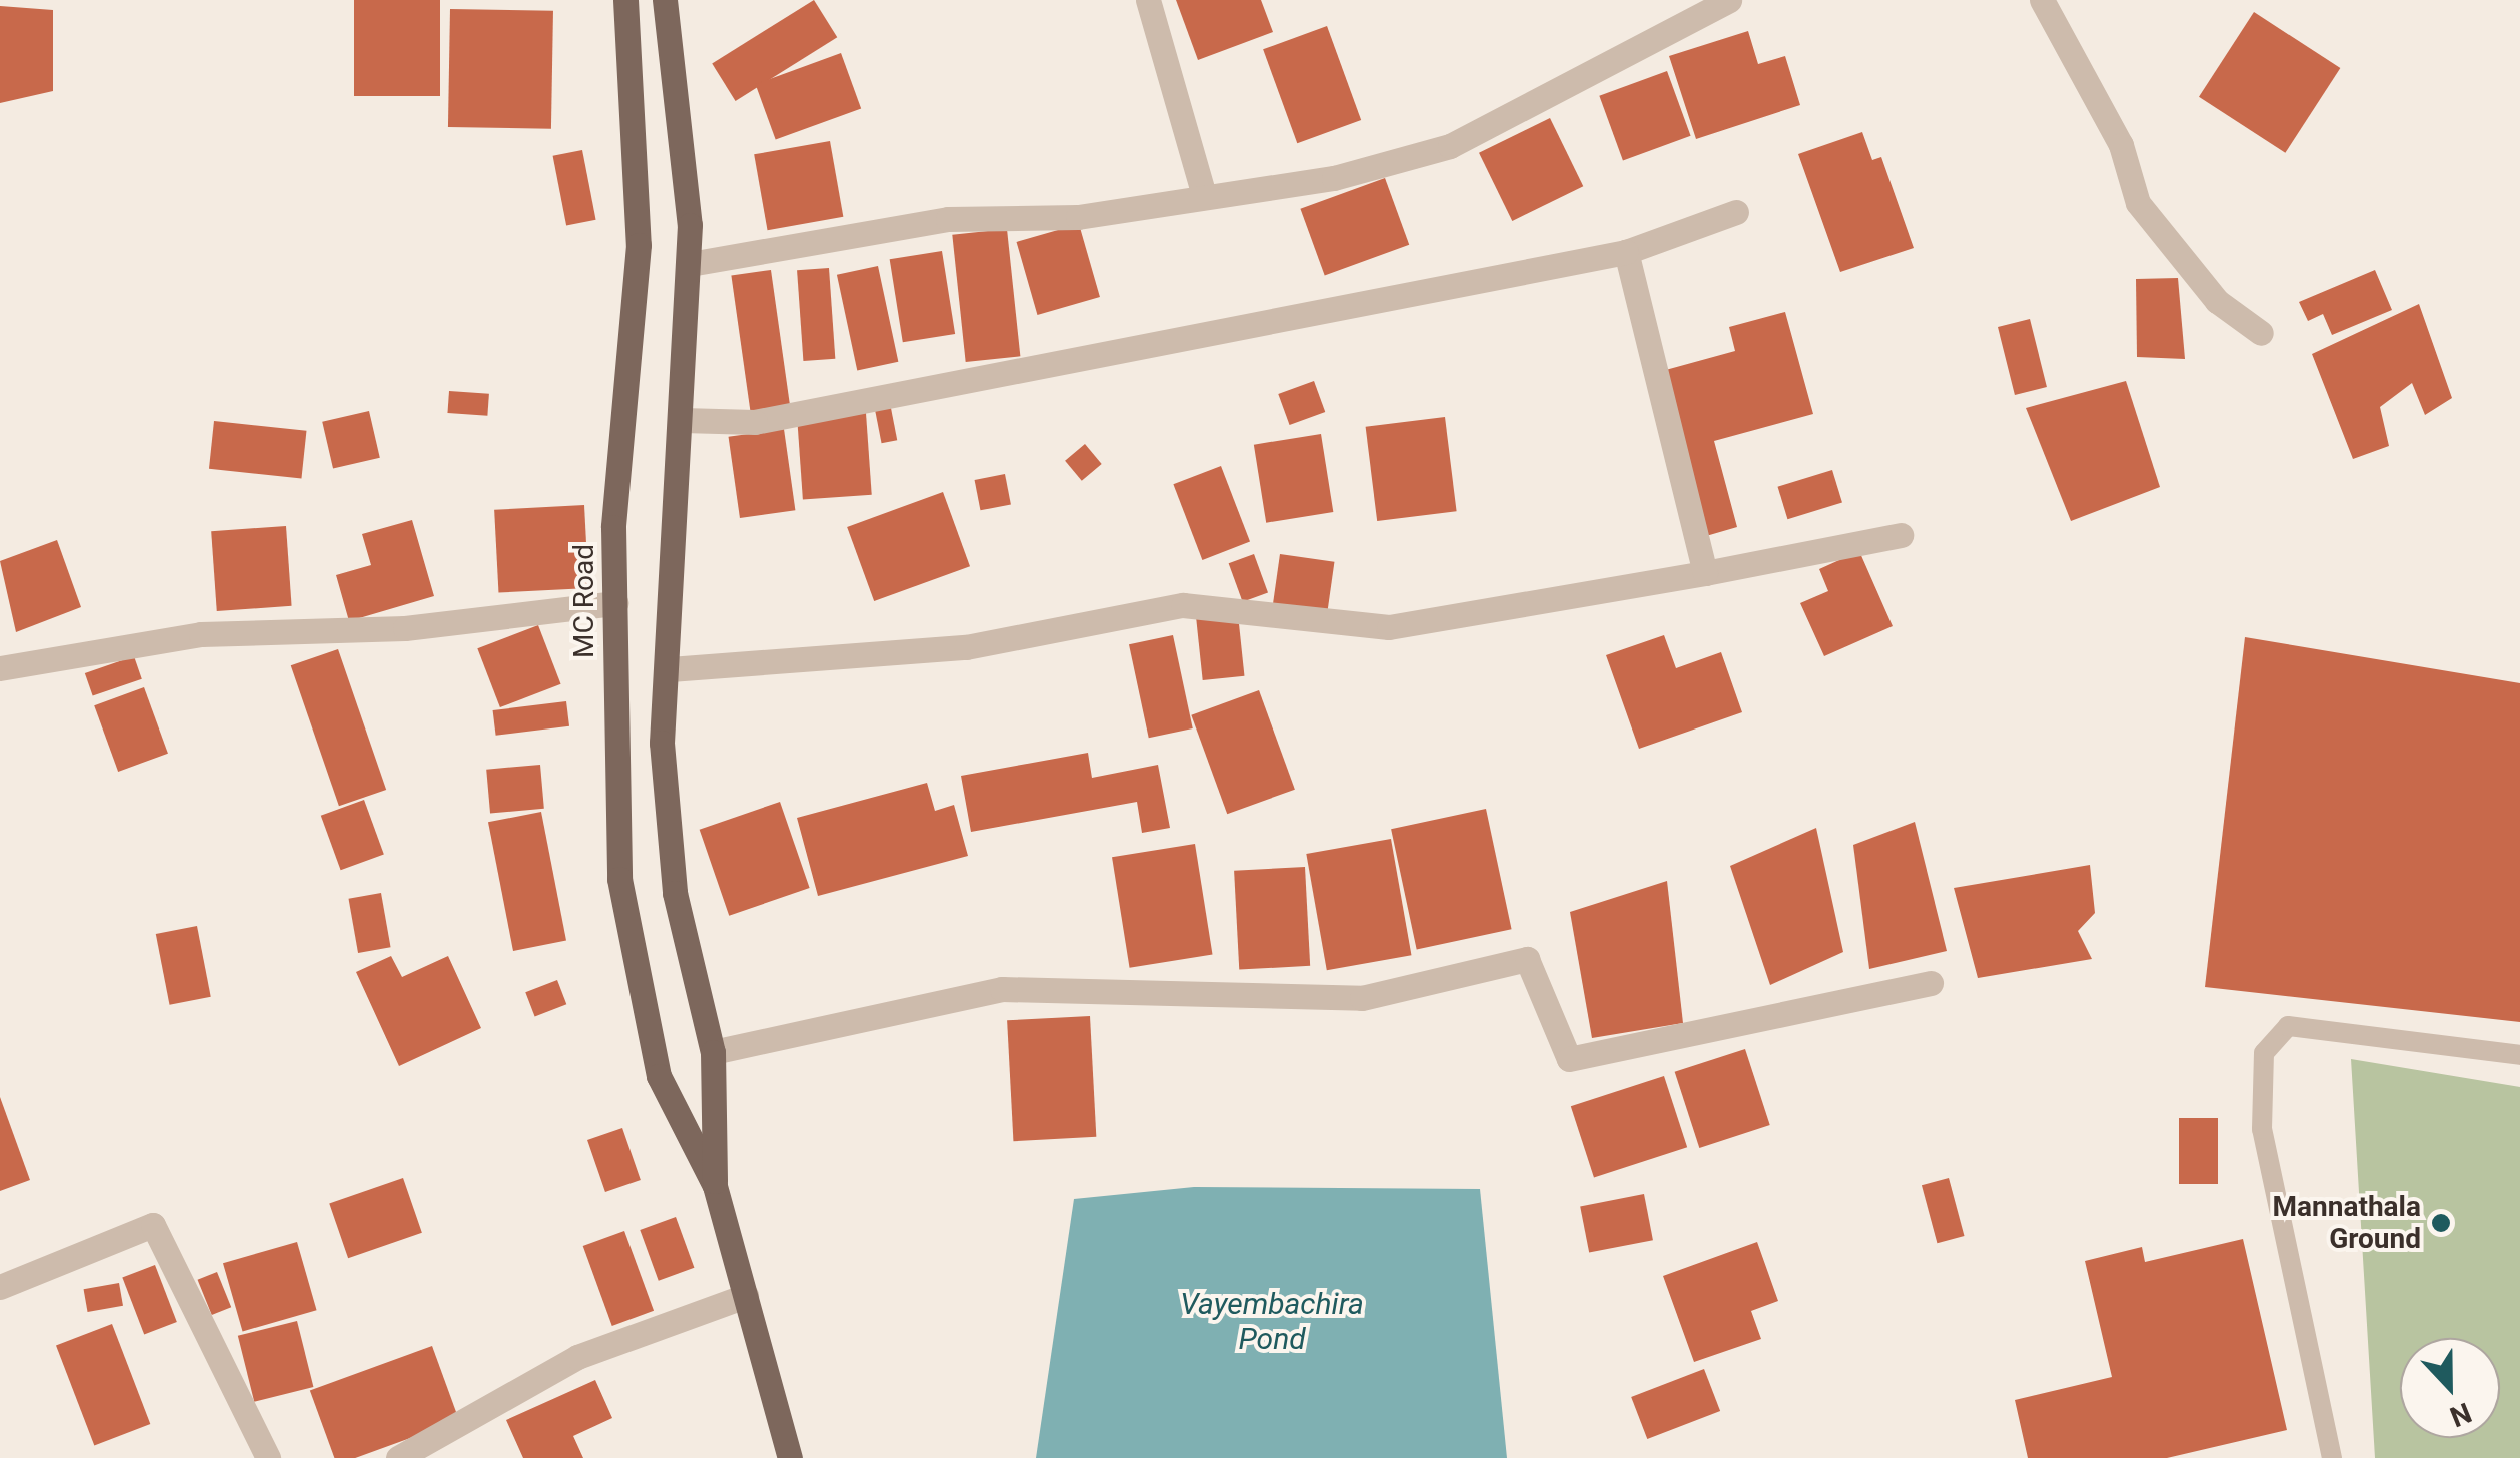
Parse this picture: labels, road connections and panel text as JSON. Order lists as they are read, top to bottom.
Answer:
{
  "streets": {
    "main road": ["MC Road"]
  },
  "water": ["Vayembachira Pond"],
  "places": ["Mannathala Ground"],
  "north": "bottom"
}
